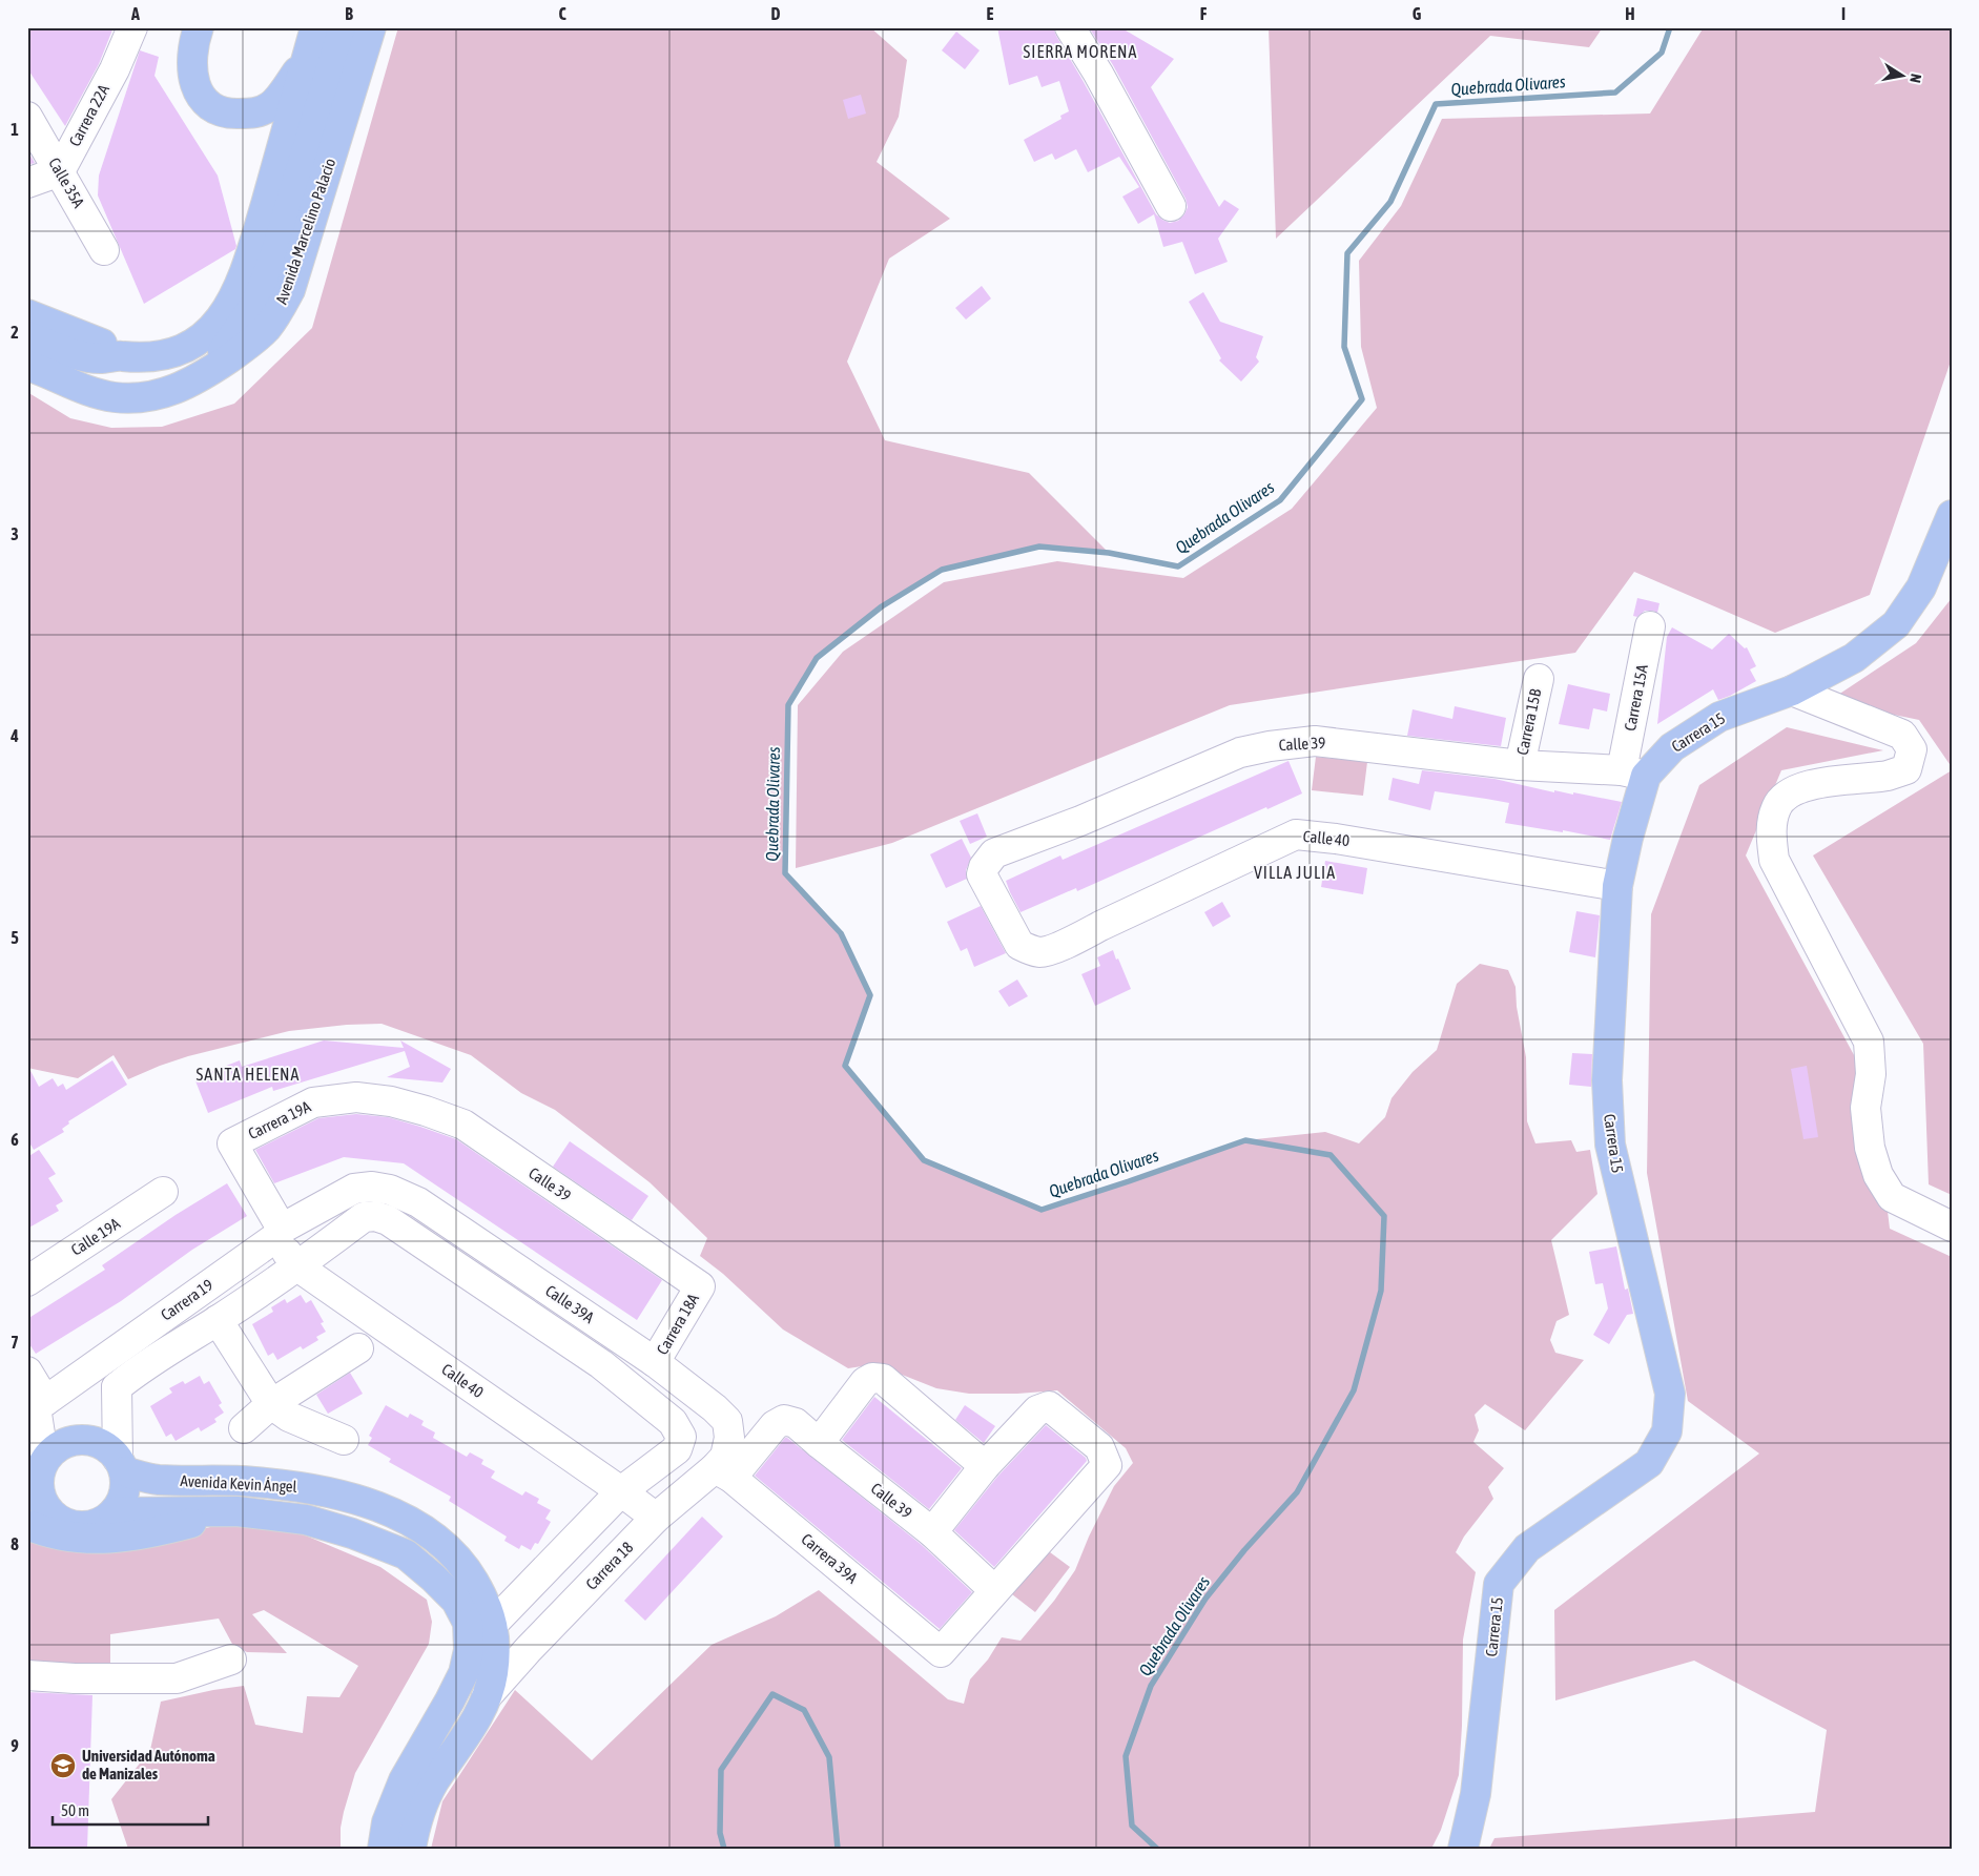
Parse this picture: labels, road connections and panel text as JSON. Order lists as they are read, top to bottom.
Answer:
{
  "streets": {
    "main road": ["Avenida Marcelino Palacio", "Carrera 15", "Avenida Kevin Ángel"],
    "street": [
      "Carrera 22A",
      "Calle 35A",
      "Carrera 15A",
      "Carrera 15B",
      "Calle 39",
      "Calle 40",
      "Carrera 19A",
      "Calle 19A",
      "Carrera 19",
      "Calle 39A",
      "Carrera 18A",
      "Carrera 39A",
      "Carrera 18"
    ]
  },
  "crossings": [
    ["Carrera 22A", "Calle 35A"],
    ["Carrera 15A", "Carrera 15"],
    ["Carrera 15A", "Calle 39"],
    ["Carrera 15B", "Calle 39"],
    ["Carrera 15", "Calle 39"],
    ["Carrera 15", "Calle 40"],
    ["Calle 39", "Calle 40"],
    ["Calle 39", "Carrera 19A"],
    ["Calle 39", "Carrera 18A"],
    ["Calle 39", "Carrera 39A"],
    ["Calle 39", "Carrera 18"],
    ["Calle 40", "Carrera 19A"],
    ["Calle 40", "Carrera 19"],
    ["Calle 40", "Calle 39A"],
    ["Calle 40", "Carrera 18"],
    ["Carrera 19", "Calle 39A"],
    ["Calle 39A", "Carrera 18A"],
    ["Calle 39A", "Carrera 18"],
    ["Avenida Kevin Ángel", "Carrera 18"],
    ["Carrera 39A", "Carrera 18"]
  ],
  "districts": ["SIERRA MORENA", "VILLA JULIA", "SANTA HELENA"],
  "water": ["Quebrada Olivares"],
  "places": {
    "school or university": ["Universidad Autónoma de Manizales"]
  },
  "scale_bar": "50 m",
  "north": "right",
  "grid": {
    "columns": [
      "A",
      "B",
      "C",
      "D",
      "E",
      "F",
      "G",
      "H",
      "I"
    ],
    "rows": [
      "1",
      "2",
      "3",
      "4",
      "5",
      "6",
      "7",
      "8",
      "9"
    ]
  }
}
